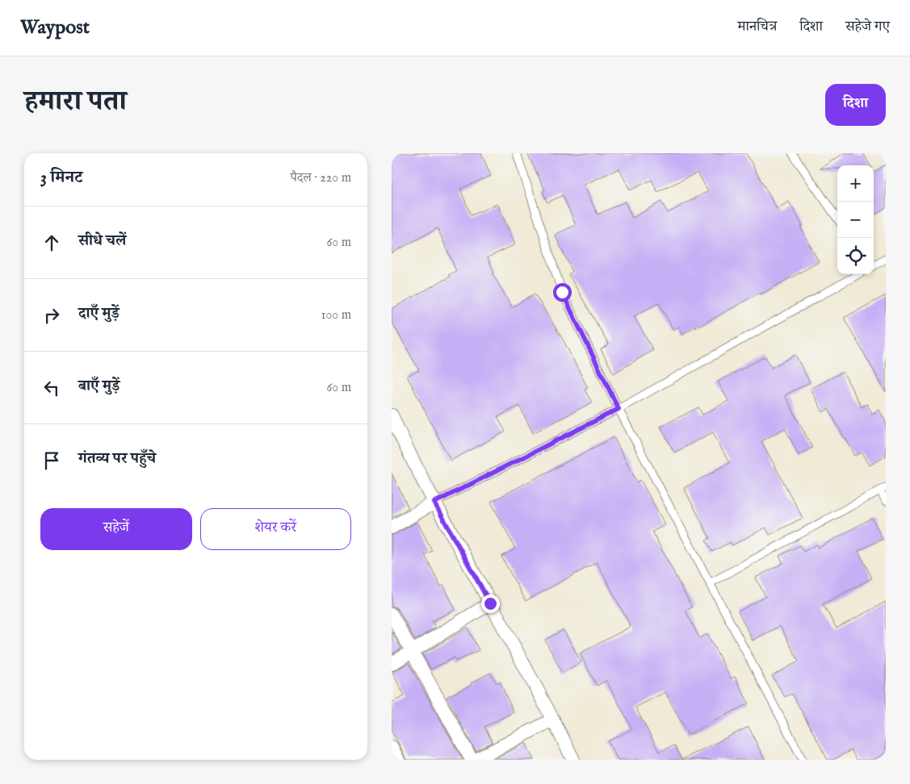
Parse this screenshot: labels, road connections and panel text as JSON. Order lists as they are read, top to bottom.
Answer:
{
  "page": {
    "header": "Waypost",
    "nav": ["मानचित्र", "दिशा", "सहेजे गए"],
    "title": "हमारा पता",
    "buttons": [
      "दिशा",
      ["सहेजें", "शेयर करें"]
    ],
    "heading": ["3 मिनट", "पैदल · 220 m"],
    "map_buttons": ["+", "−"],
    "list": [
      ["सीधे चलें", "60 m"],
      ["दाएँ मुड़ें", "100 m"],
      ["बाएँ मुड़ें", "60 m"],
      "गंतव्य पर पहुँचे"
    ]
  }
}
